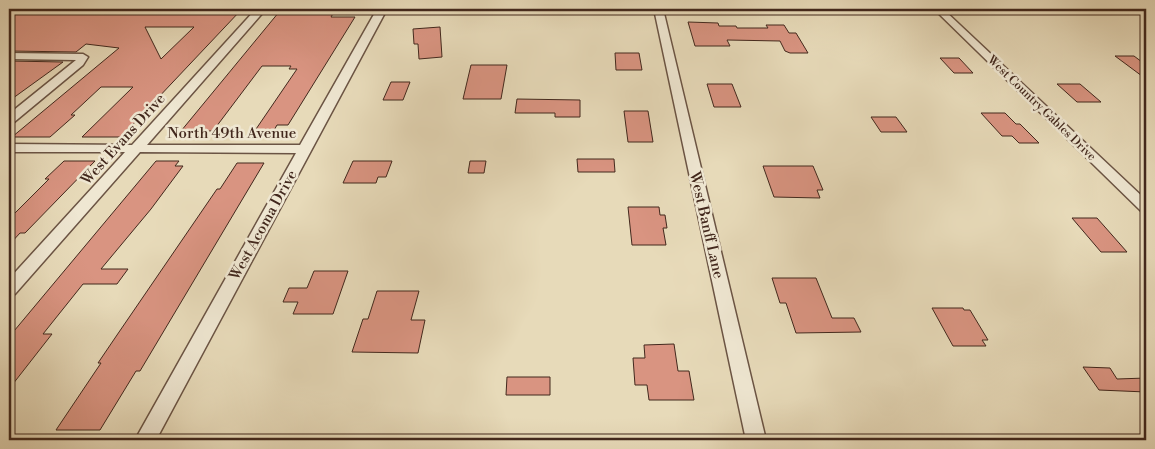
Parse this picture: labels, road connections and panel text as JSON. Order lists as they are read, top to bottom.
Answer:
{
  "streets": {
    "street": [
      "West Country Gables Drive",
      "North 49th Avenue",
      "West Evans Drive",
      "West Acoma Drive",
      "West Banff Lane"
    ]
  },
  "crossings": [
    ["North 49th Avenue", "West Evans Drive"],
    ["North 49th Avenue", "West Acoma Drive"]
  ]
}
